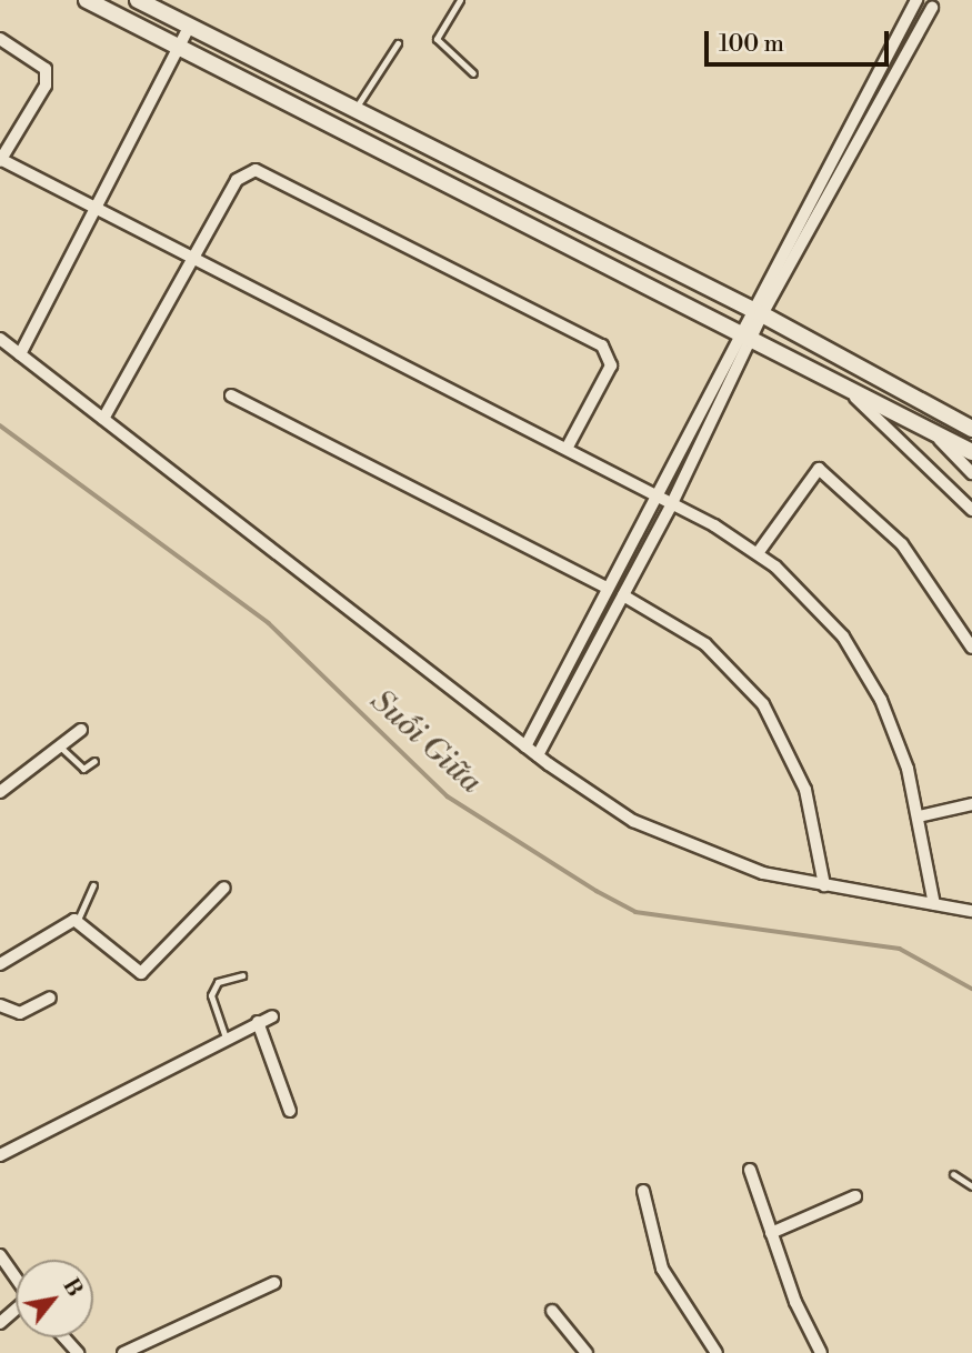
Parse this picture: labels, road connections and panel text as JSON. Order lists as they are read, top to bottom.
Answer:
{
  "water": ["Suối Giữa"],
  "scale_bar": "100 m",
  "north": "top right"
}
